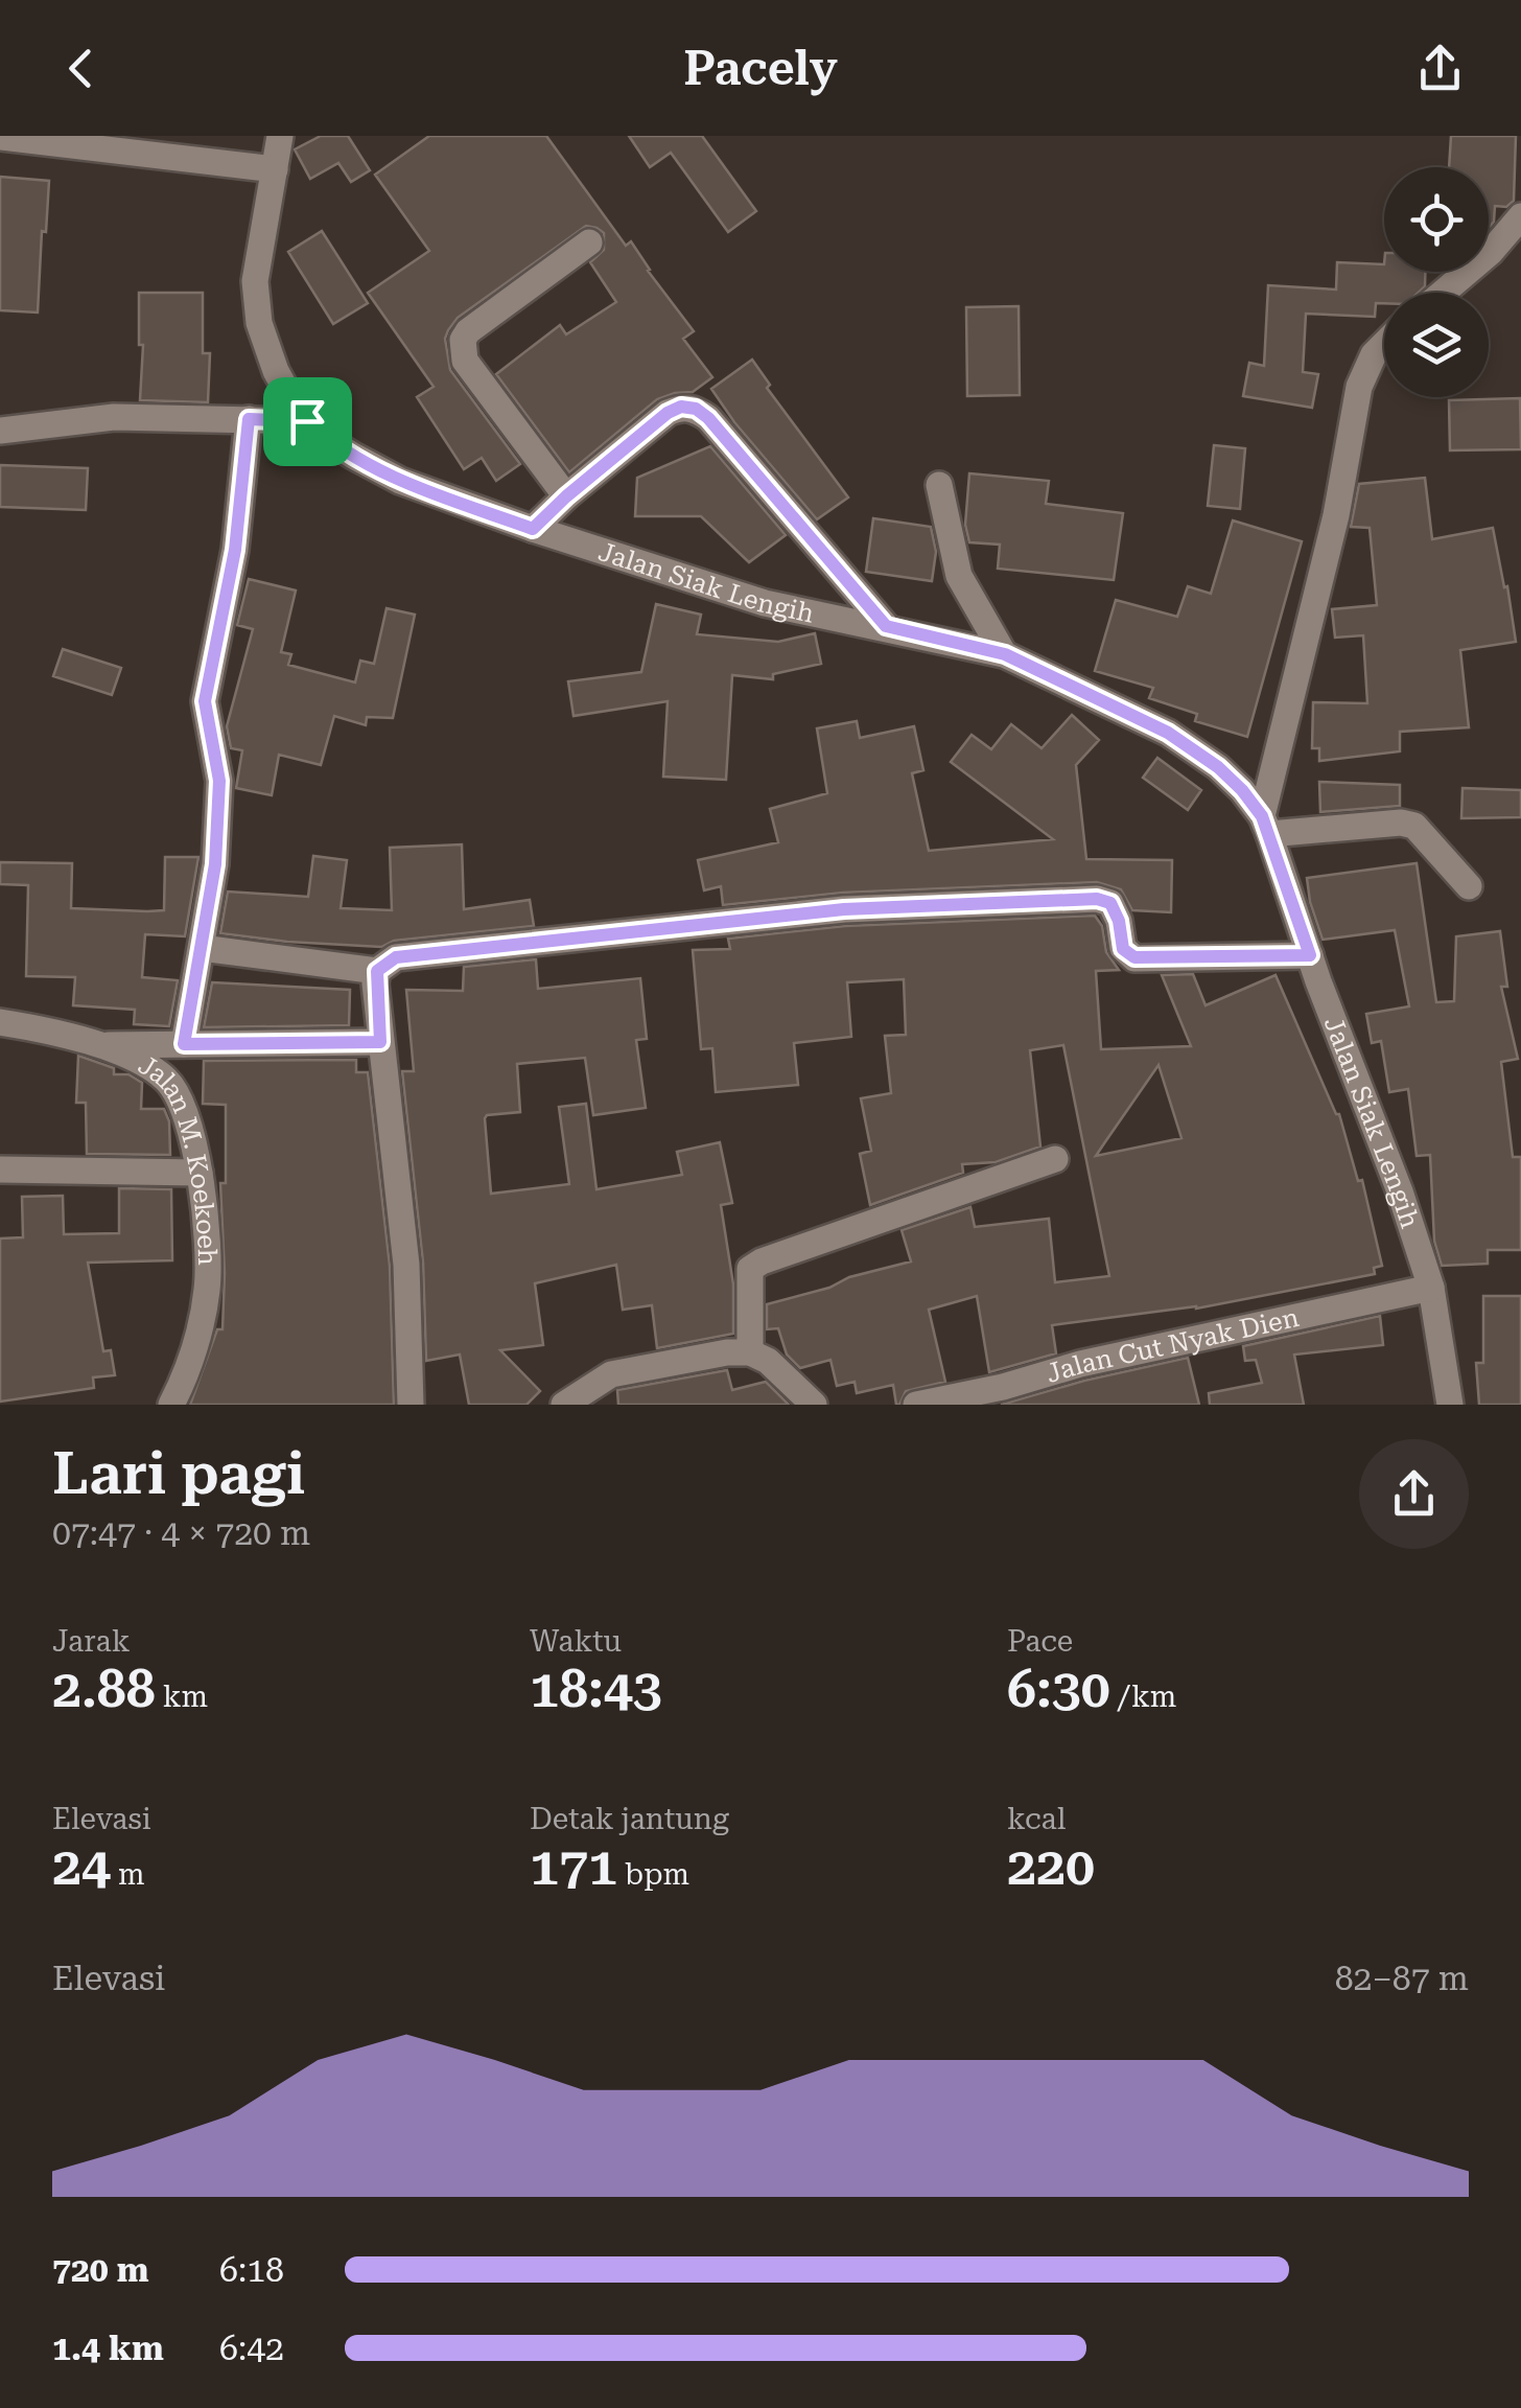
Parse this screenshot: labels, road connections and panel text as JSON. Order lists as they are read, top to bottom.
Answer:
{
  "streets": {
    "street": ["Jalan Siak Lengih", "Jalan M. Koekoeh", "Jalan Cut Nyak Dien"]
  },
  "crossings": [
    ["Jalan Siak Lengih", "Jalan Cut Nyak Dien"]
  ],
  "page": {
    "header": "Pacely",
    "heading": ["Lari pagi", "07:47 · 4 × 720 m"],
    "stats": [
      ["Jarak", "2.88 km"],
      ["Waktu", "18:43"],
      ["Pace", "6:30 /km"],
      ["Elevasi", "24 m"],
      ["Detak jantung", "171 bpm"],
      ["kcal", "220"]
    ],
    "chart": ["Elevasi", "82–87 m"],
    "list": [
      {
        "name": "720 m",
        "note": "6:18"
      },
      {
        "name": "1.4 km",
        "note": "6:42"
      }
    ]
  }
}
